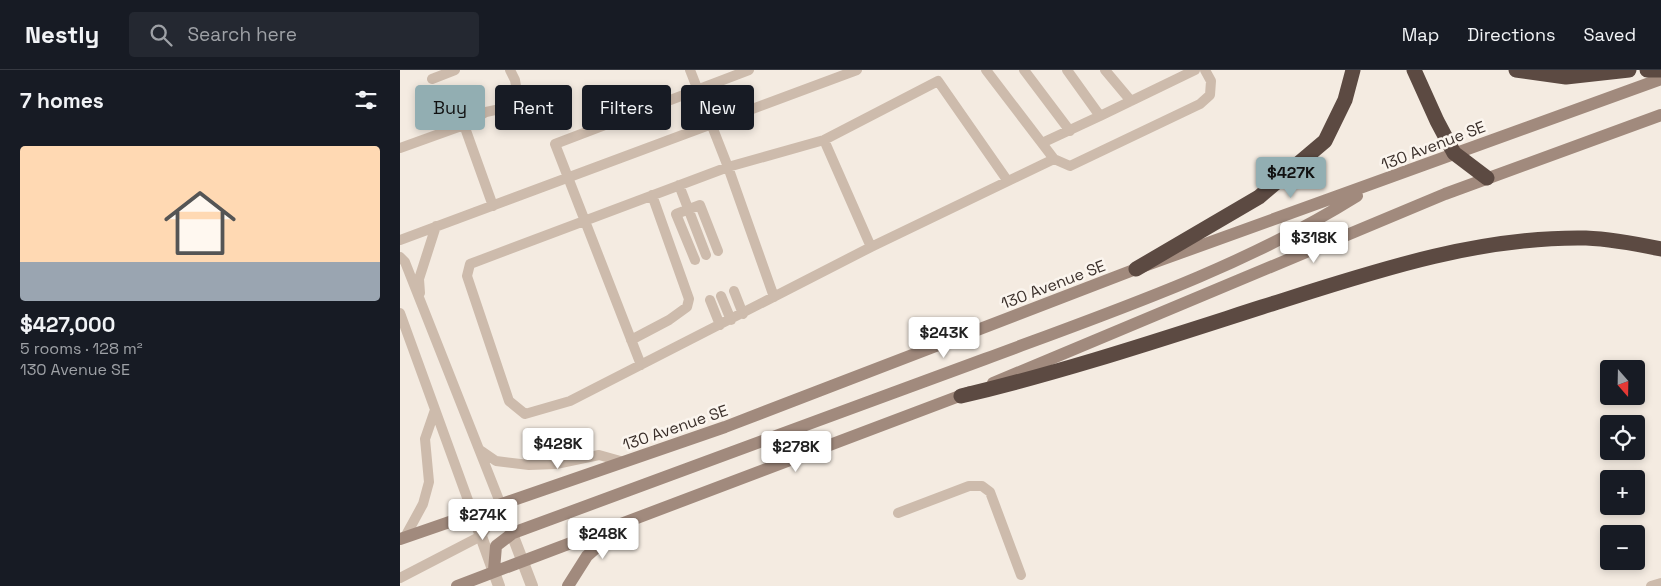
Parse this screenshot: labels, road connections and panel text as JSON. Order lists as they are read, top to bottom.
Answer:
{
  "streets": {
    "main road": ["130 Avenue SE"]
  },
  "north": "bottom",
  "page": {
    "header": "Nestly",
    "search": "Search here",
    "nav": ["Map", "Directions", "Saved"],
    "heading": "7 homes",
    "chip": [
      "Buy",
      "Rent",
      "Filters",
      "New"
    ],
    "list": [
      {
        "name": "$427,000",
        "note": "5 rooms · 128 m² · 130 Avenue SE"
      }
    ],
    "price": [
      "$427K",
      "$318K",
      "$243K",
      "$428K",
      "$278K",
      "$274K",
      "$248K"
    ],
    "map_buttons": ["+", "−"]
  }
}
